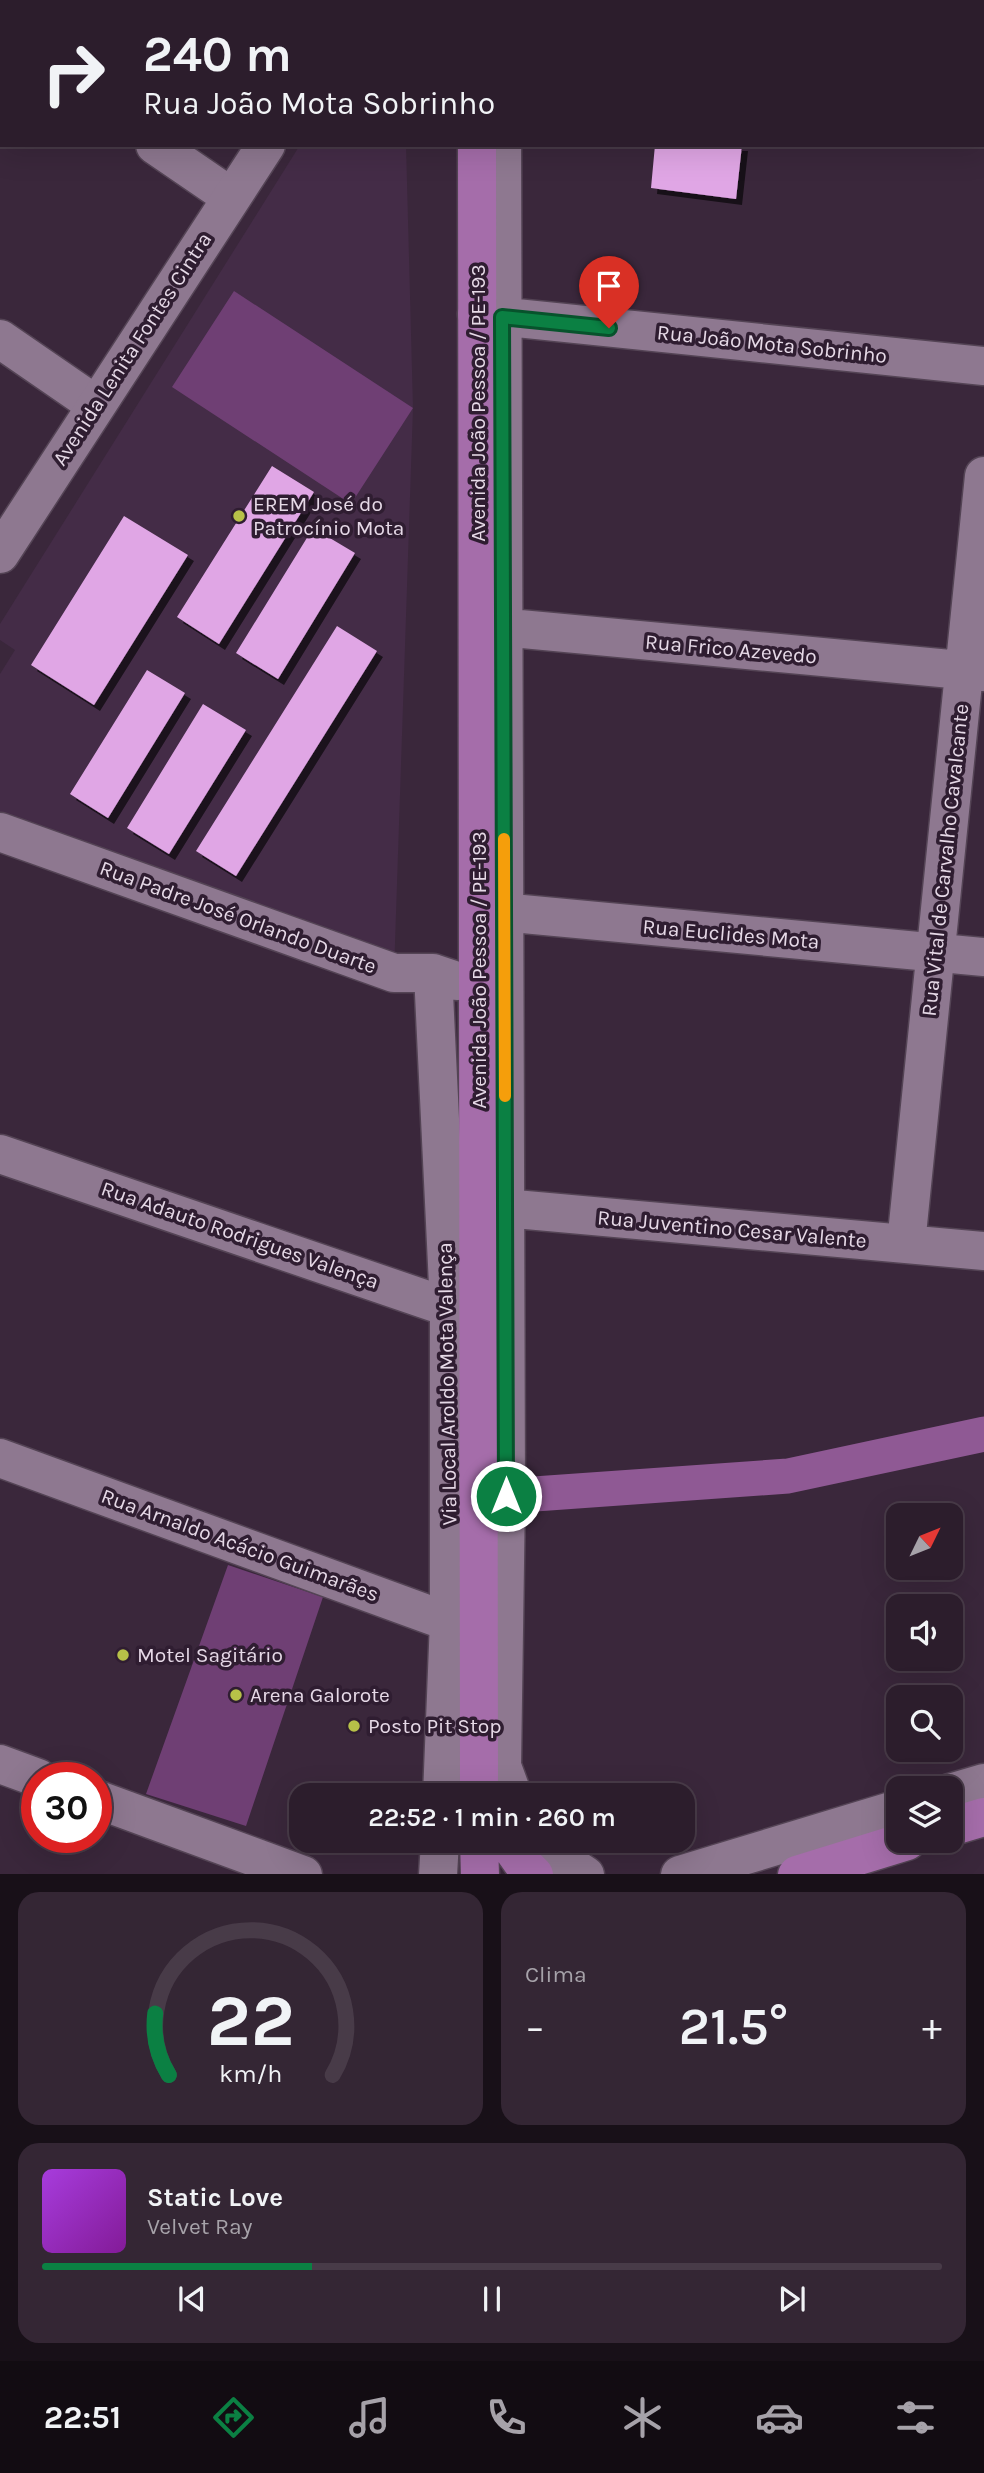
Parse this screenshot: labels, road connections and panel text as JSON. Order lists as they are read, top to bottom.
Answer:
{
  "streets": {
    "main road": ["Avenida João Pessoa / PE-193"],
    "street": [
      "Rua João Mota Sobrinho",
      "Avenida Lenita Fontes Cintra",
      "Rua Frico Azevedo",
      "Rua Vital de Carvalho Cavalcante",
      "Rua Padre José Orlando Duarte",
      "Rua Euclides Mota",
      "Rua Juventino Cesar Valente",
      "Rua Adauto Rodrigues Valença",
      "Via Local Aroldo Mota Valença",
      "Rua Arnaldo Acácio Guimarães"
    ]
  },
  "crossings": [
    ["Rua João Mota Sobrinho", "Avenida João Pessoa / PE-193"],
    ["Avenida João Pessoa / PE-193", "Rua Frico Azevedo"],
    ["Avenida João Pessoa / PE-193", "Rua Padre José Orlando Duarte"],
    ["Avenida João Pessoa / PE-193", "Rua Euclides Mota"],
    ["Avenida João Pessoa / PE-193", "Rua Juventino Cesar Valente"],
    ["Avenida João Pessoa / PE-193", "Rua Adauto Rodrigues Valença"],
    ["Avenida João Pessoa / PE-193", "Via Local Aroldo Mota Valença"],
    ["Avenida João Pessoa / PE-193", "Rua Arnaldo Acácio Guimarães"],
    ["Rua Frico Azevedo", "Rua Vital de Carvalho Cavalcante"],
    ["Rua Vital de Carvalho Cavalcante", "Rua Euclides Mota"],
    ["Rua Vital de Carvalho Cavalcante", "Rua Juventino Cesar Valente"],
    ["Rua Padre José Orlando Duarte", "Via Local Aroldo Mota Valença"],
    ["Rua Adauto Rodrigues Valença", "Via Local Aroldo Mota Valença"]
  ],
  "places": [
    "EREM José do Patrocínio Mota",
    "Motel Sagitário",
    "Arena Galorote",
    "Posto Pit Stop"
  ],
  "north": "top right",
  "page": {
    "turn": ["240 m", "Rua João Mota Sobrinho"],
    "limit": "30",
    "trip": "22:52 · 1 min · 260 m",
    "tile": "Clima",
    "heat": ["−", "21.5°", "+"],
    "song": ["Static Love", "Velvet Ray"],
    "tabs": "22:51",
    "gauge": ["22", "km/h"]
  }
}
